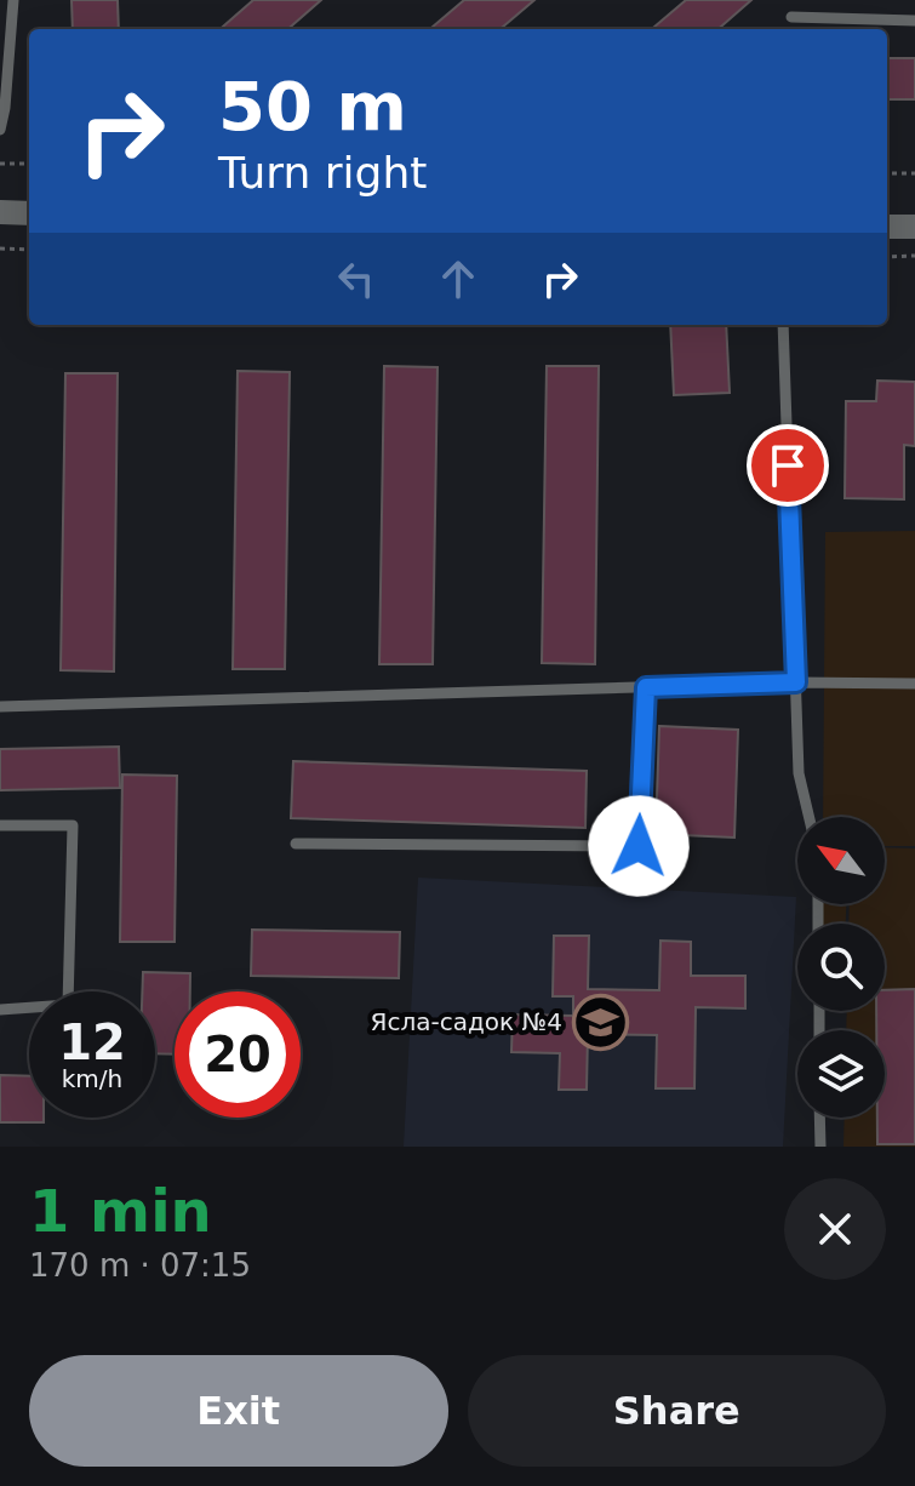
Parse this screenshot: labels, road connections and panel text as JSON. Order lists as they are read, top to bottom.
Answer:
{
  "places": {
    "school or university": ["Ясла-садок №4"]
  },
  "north": "top left",
  "page": {
    "turn": ["50 m", "Turn right"],
    "speed": "12 km/h",
    "limit": "20",
    "heading": ["1 min", "170 m · 07:15"],
    "buttons": ["Exit", "Share"]
  }
}
